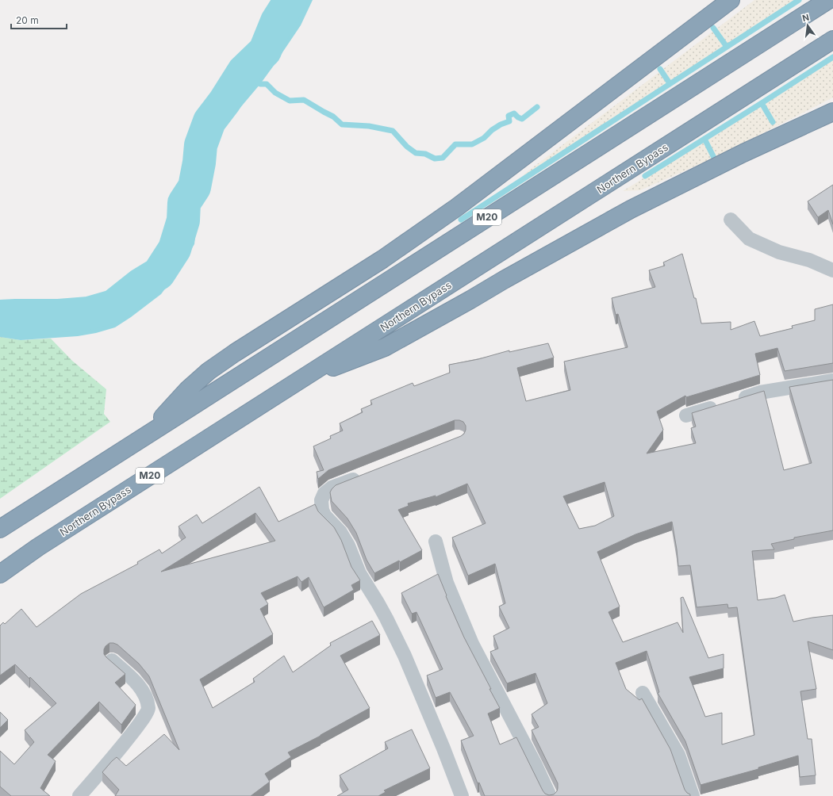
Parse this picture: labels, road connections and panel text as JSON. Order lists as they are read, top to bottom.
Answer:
{
  "streets": {
    "highway": ["Northern Bypass", "M20"]
  },
  "scale_bar": "20 m",
  "north": "top"
}
